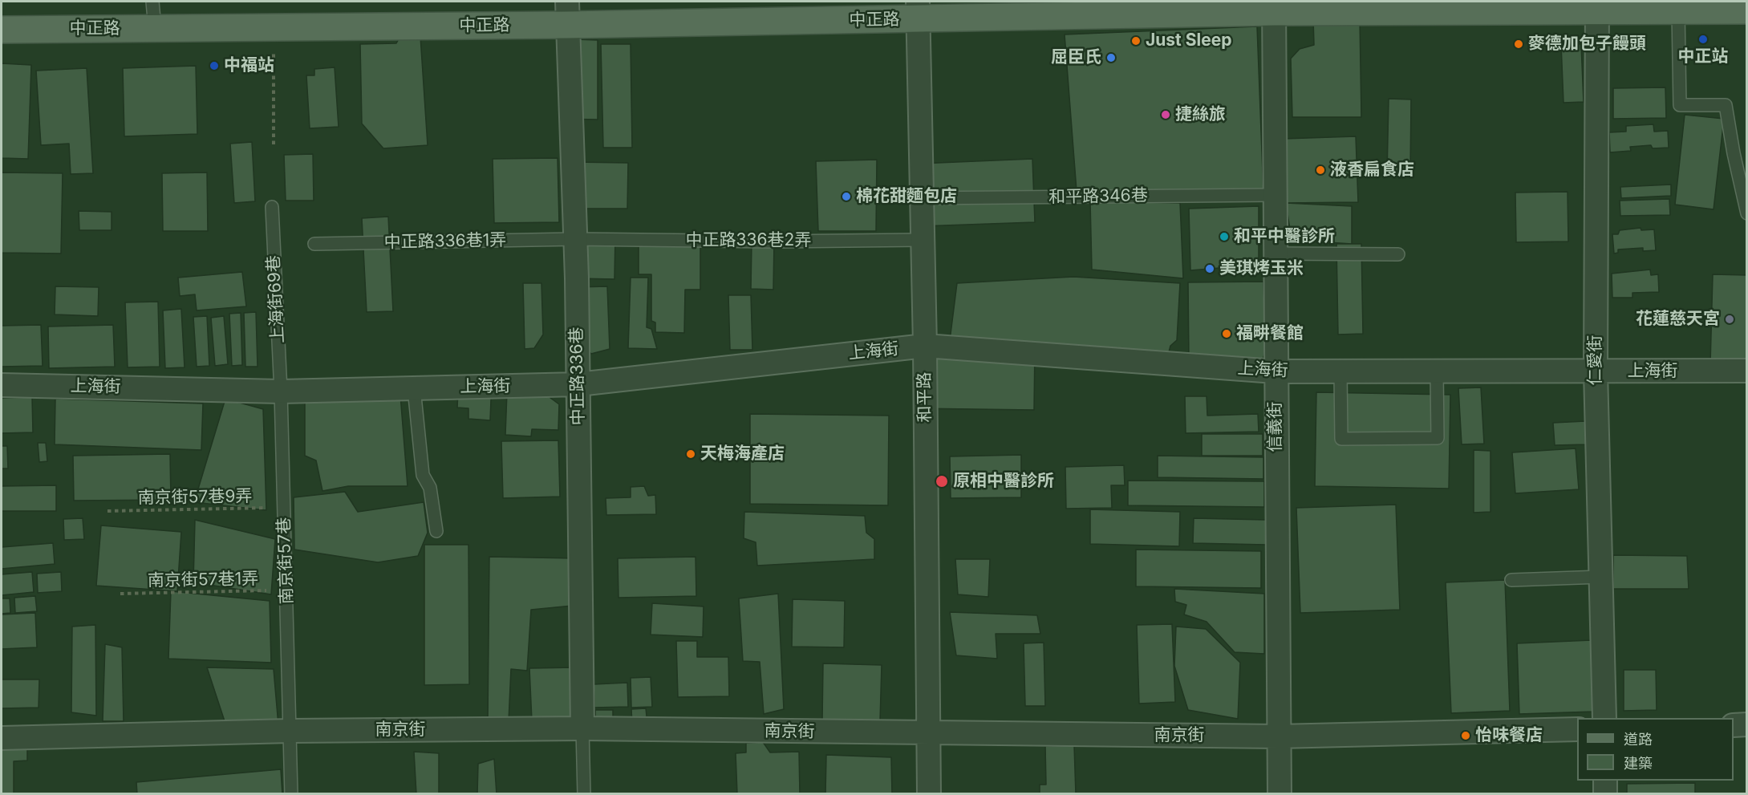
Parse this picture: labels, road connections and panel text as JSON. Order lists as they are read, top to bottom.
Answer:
{
  "streets": {
    "main road": ["中正路"],
    "street": [
      "上海街",
      "仁愛街",
      "中正路336巷",
      "和平路",
      "信義街",
      "南京街"
    ],
    "lane": [
      "和平路346巷",
      "中正路336巷2弄",
      "中正路336巷1弄",
      "上海街69巷",
      "南京街57巷"
    ],
    "path": ["南京街57巷9弄", "南京街57巷1弄"]
  },
  "crossings": [
    ["中正路", "仁愛街"],
    ["中正路", "中正路336巷"],
    ["中正路", "和平路"],
    ["中正路", "信義街"],
    ["和平路346巷", "和平路"],
    ["和平路346巷", "信義街"],
    ["中正路336巷2弄", "中正路336巷1弄"],
    ["中正路336巷2弄", "中正路336巷"],
    ["中正路336巷2弄", "和平路"],
    ["中正路336巷1弄", "中正路336巷"],
    ["上海街69巷", "上海街"],
    ["上海街69巷", "南京街57巷"],
    ["上海街", "仁愛街"],
    ["上海街", "中正路336巷"],
    ["上海街", "和平路"],
    ["上海街", "信義街"],
    ["上海街", "南京街57巷"],
    ["中正路336巷", "南京街"],
    ["和平路", "南京街"],
    ["信義街", "南京街"],
    ["南京街57巷9弄", "南京街57巷"],
    ["南京街57巷", "南京街57巷1弄"],
    ["南京街57巷", "南京街"]
  ],
  "places": [
    "中正站",
    "Just Sleep",
    "麥德加包子饅頭",
    "屈臣氏",
    "中福站",
    "捷絲旅",
    "液香扁食店",
    "棉花甜麵包店",
    "和平中醫診所",
    "美琪烤玉米",
    "花蓮慈天宮",
    "福畊餐館",
    "天梅海產店",
    "原相中醫診所",
    "怡味餐店"
  ],
  "legend": ["道路", "建築"]
}
